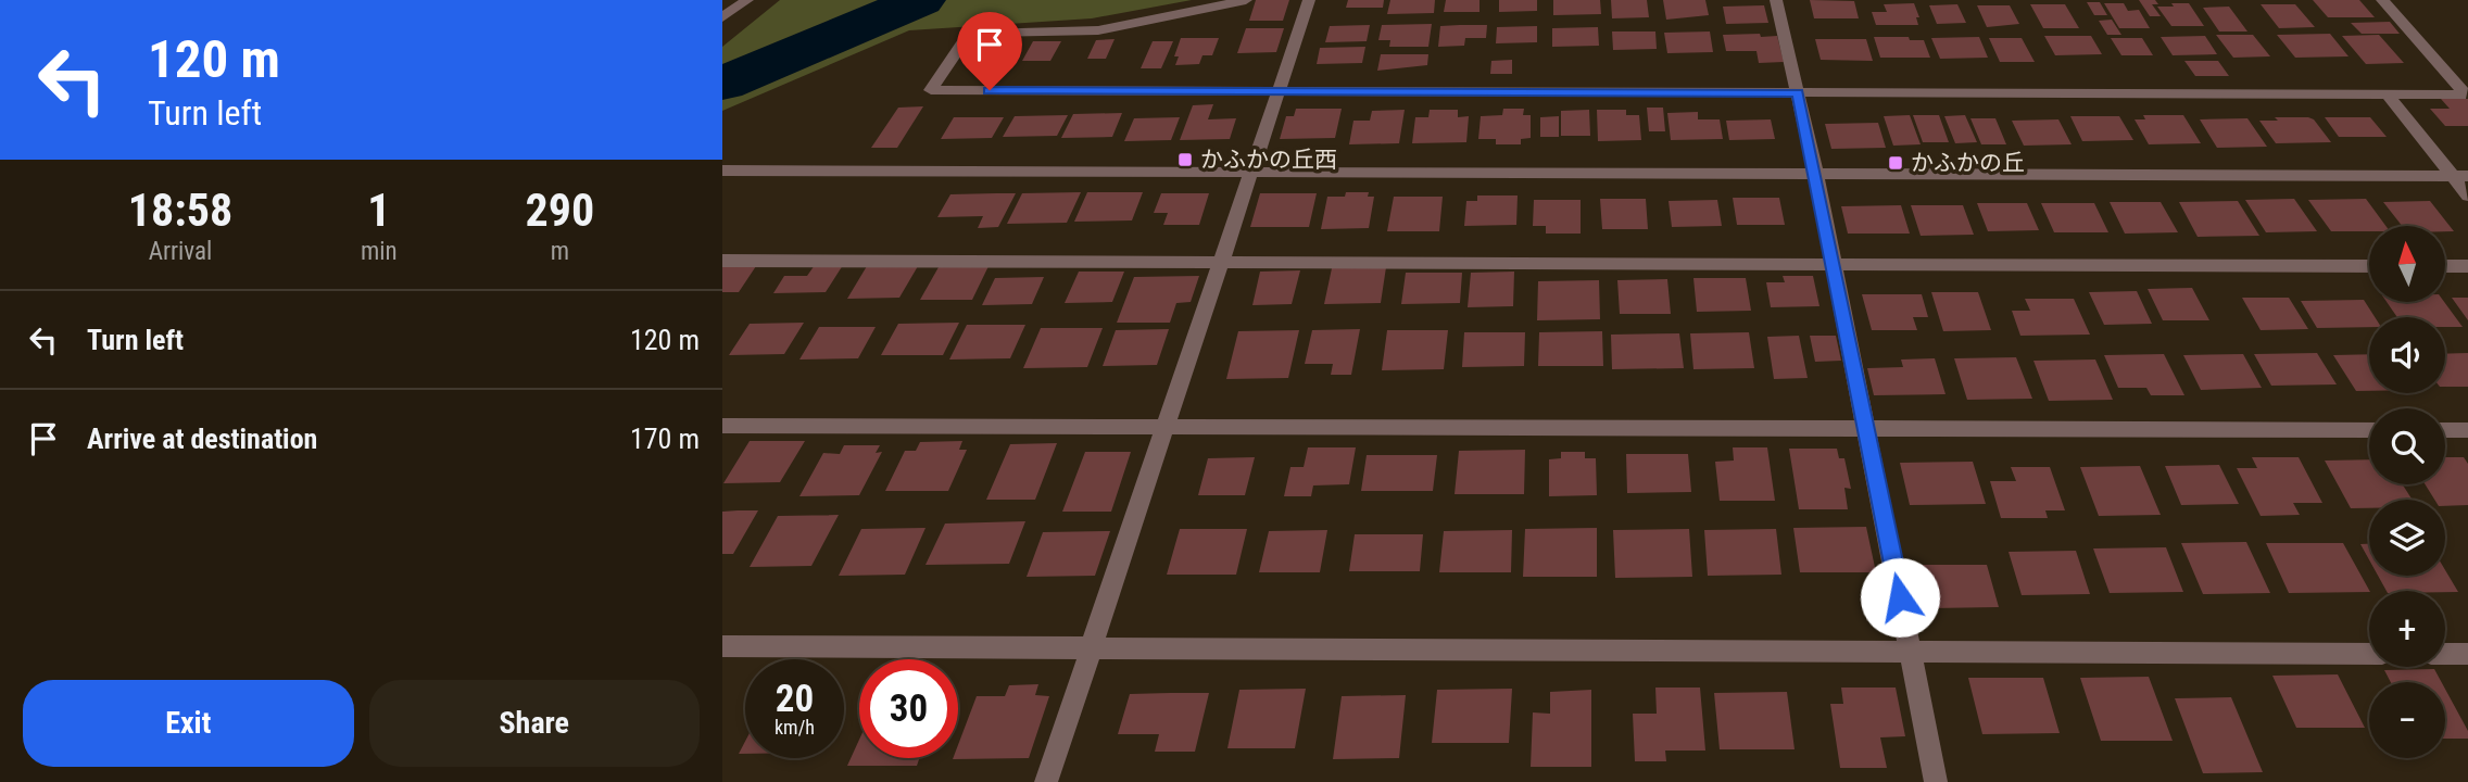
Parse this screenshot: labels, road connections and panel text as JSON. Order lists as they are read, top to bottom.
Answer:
{
  "places": {
    "transit": ["かふかの丘西", "かふかの丘"]
  },
  "north": "top",
  "page": {
    "turn": ["120 m", "Turn left"],
    "eta": [
      "18:58",
      "Arrival",
      "1",
      "min",
      "290",
      "m"
    ],
    "map_buttons": ["+", "−"],
    "list": [
      {
        "name": "Turn left",
        "value": "120 m"
      },
      {
        "name": "Arrive at destination",
        "value": "170 m"
      }
    ],
    "speed": "20 km/h",
    "limit": "30",
    "buttons": ["Exit", "Share"]
  }
}
